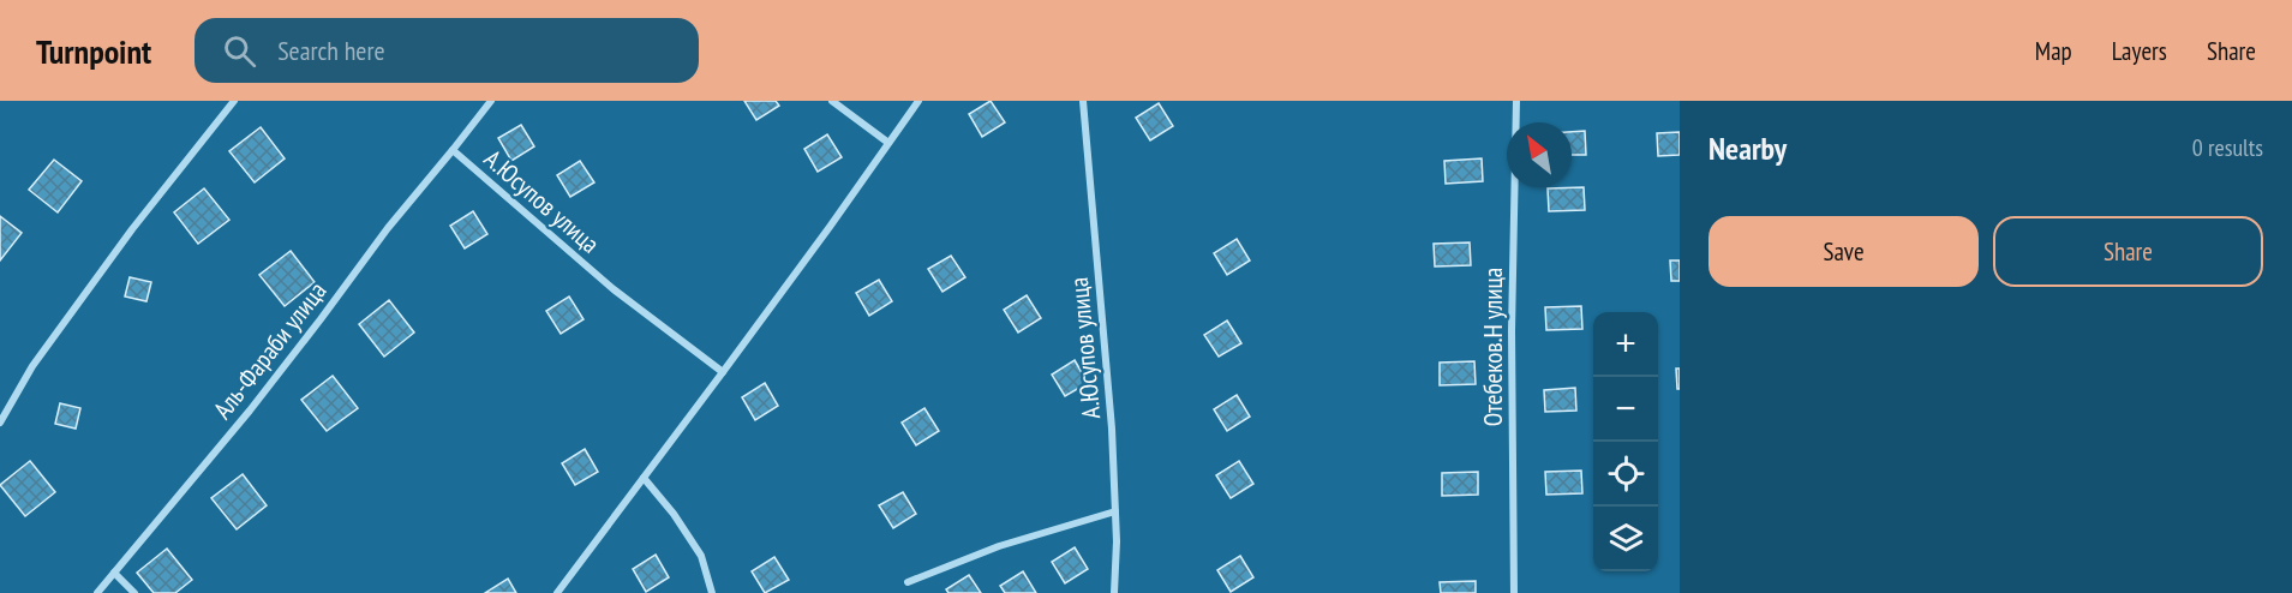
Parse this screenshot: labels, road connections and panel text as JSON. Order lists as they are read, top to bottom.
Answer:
{
  "streets": {
    "street": ["А.Юсупов улица", "Отебеков.Н улица", "Аль-Фараби улица"]
  },
  "crossings": [
    ["А.Юсупов улица", "Аль-Фараби улица"]
  ],
  "north": "top left",
  "page": {
    "header": "Turnpoint",
    "search": "Search here",
    "nav": ["Map", "Layers", "Share"],
    "heading": ["Nearby", "0 results"],
    "buttons": ["Save", "Share"],
    "map_buttons": ["+", "−"]
  }
}
